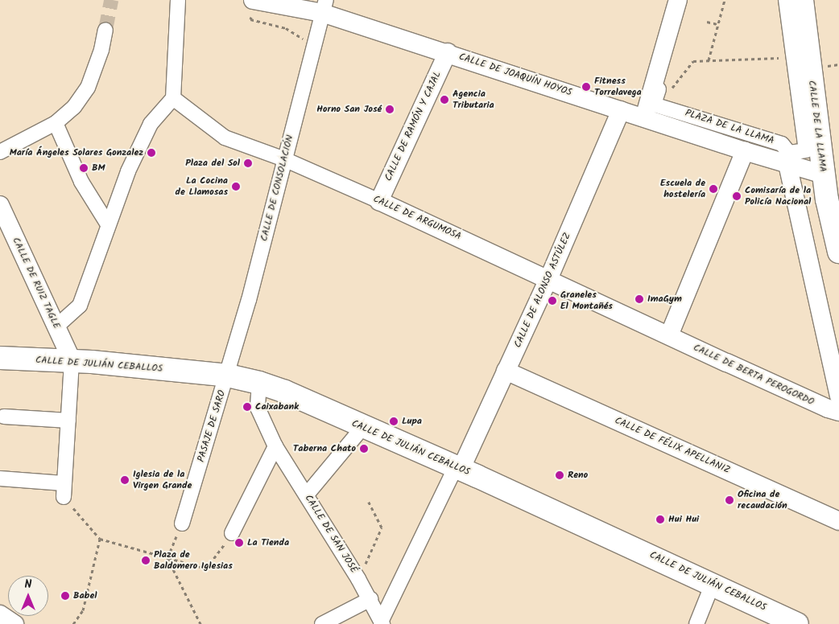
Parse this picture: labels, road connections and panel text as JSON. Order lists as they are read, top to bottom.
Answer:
{
  "streets": {
    "main road": ["CALLE DE LA LLAMA", "CALLE DE JULIÁN CEBALLOS"],
    "street": [
      "CALLE DE JOAQUÍN HOYOS",
      "CALLE DE RAMÓN Y CAJAL",
      "PLAZA DE LA LLAMA",
      "CALLE DE CONSOLACIÓN",
      "CALLE DE ARGUMOSA",
      "CALLE DE RUIZ TAGLE",
      "CALLE DE ALONSO ASTÚLEZ",
      "CALLE DE BERTA PEROGORDO",
      "PASAJE DE SARO",
      "CALLE DE FÉLIX APELLANIZ",
      "CALLE DE SAN JOSÉ"
    ]
  },
  "crossings": [
    ["CALLE DE JOAQUÍN HOYOS", "CALLE DE RAMÓN Y CAJAL"],
    ["CALLE DE JOAQUÍN HOYOS", "CALLE DE LA LLAMA"],
    ["CALLE DE JOAQUÍN HOYOS", "CALLE DE CONSOLACIÓN"],
    ["CALLE DE JOAQUÍN HOYOS", "CALLE DE ALONSO ASTÚLEZ"],
    ["CALLE DE RAMÓN Y CAJAL", "CALLE DE ARGUMOSA"],
    ["CALLE DE CONSOLACIÓN", "CALLE DE ARGUMOSA"],
    ["CALLE DE CONSOLACIÓN", "CALLE DE JULIÁN CEBALLOS"],
    ["CALLE DE CONSOLACIÓN", "PASAJE DE SARO"],
    ["CALLE DE ARGUMOSA", "CALLE DE ALONSO ASTÚLEZ"],
    ["CALLE DE ARGUMOSA", "CALLE DE BERTA PEROGORDO"],
    ["CALLE DE RUIZ TAGLE", "CALLE DE JULIÁN CEBALLOS"],
    ["CALLE DE ALONSO ASTÚLEZ", "CALLE DE JULIÁN CEBALLOS"],
    ["CALLE DE ALONSO ASTÚLEZ", "CALLE DE BERTA PEROGORDO"],
    ["CALLE DE ALONSO ASTÚLEZ", "CALLE DE FÉLIX APELLANIZ"],
    ["CALLE DE ALONSO ASTÚLEZ", "CALLE DE SAN JOSÉ"],
    ["CALLE DE JULIÁN CEBALLOS", "PASAJE DE SARO"]
  ],
  "places": [
    "Fitness Torrelavega",
    "Agencia Tributaria",
    "Horno San José",
    "María Ángeles Solares Gonzalez",
    "Plaza del Sol",
    "BM",
    "La Cocina de Llamosas",
    "Escuela de hostelería",
    "Comisaría de la Policía Nacional",
    "ImaGym",
    "Graneles El Montañés",
    "Caixabank",
    "Lupa",
    "Taberna Chato",
    "Reno",
    "Iglesia de la Virgen Grande",
    "Oficina de recaudación",
    "Hui Hui",
    "La Tienda",
    "Plaza de Baldomero Iglesias",
    "Babel"
  ],
  "north": "top"
}
